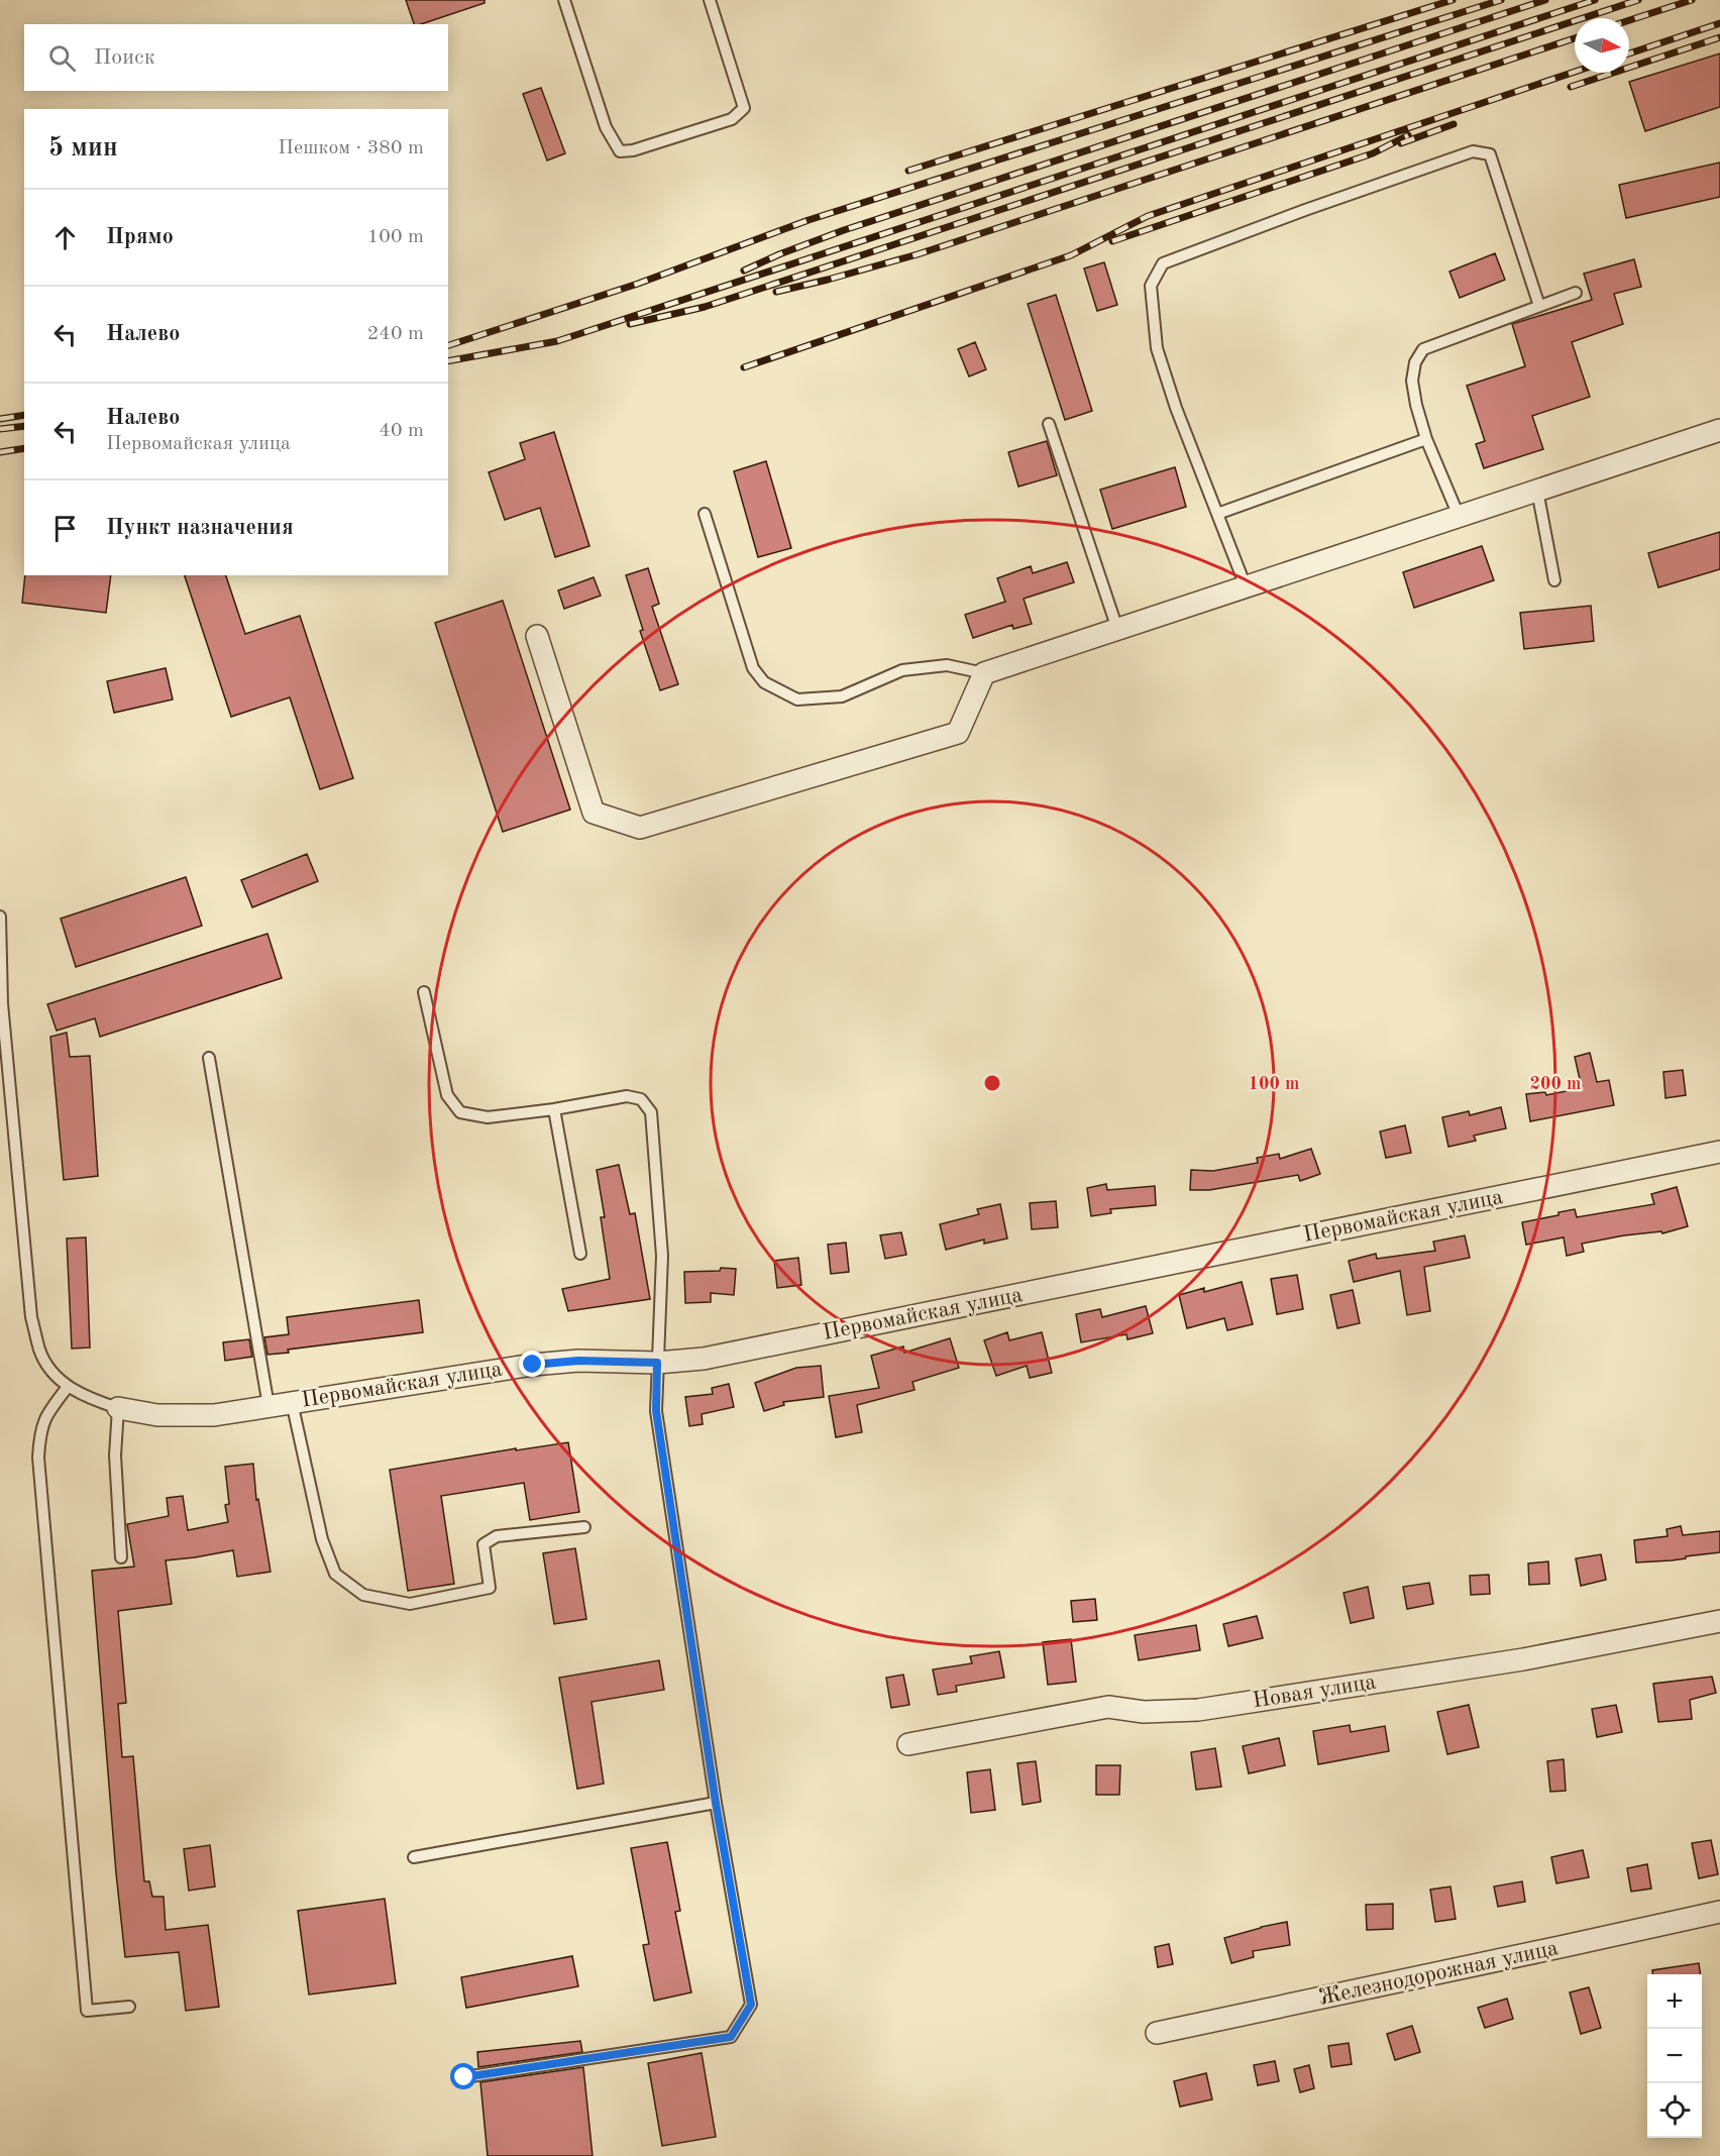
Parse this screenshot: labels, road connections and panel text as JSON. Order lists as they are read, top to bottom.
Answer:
{
  "streets": {
    "street": ["Первомайская улица", "Новая улица", "Железнодорожная улица"]
  },
  "north": "right",
  "page": {
    "search": "Поиск",
    "heading": ["5 мин", "Пешком · 380 m"],
    "list": [
      ["Прямо", "100 m"],
      ["Налево", "240 m"],
      ["Налево", "Первомайская улица", "40 m"],
      "Пункт назначения"
    ],
    "map_buttons": ["+", "−"]
  },
  "rings": ["100 m", "200 m"]
}
